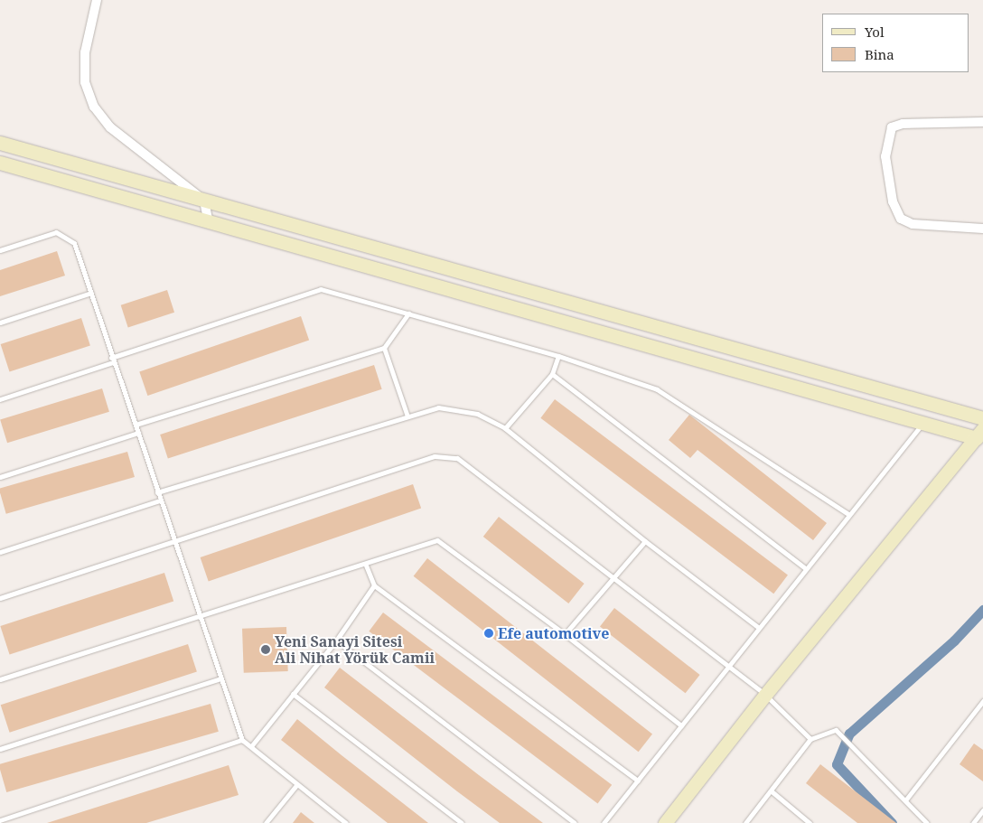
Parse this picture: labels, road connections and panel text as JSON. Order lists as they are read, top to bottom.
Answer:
{
  "places": ["Efe automotive", "Yeni Sanayi Sitesi Ali Nihat Yörük Camii"],
  "legend": ["Yol", "Bina"]
}
